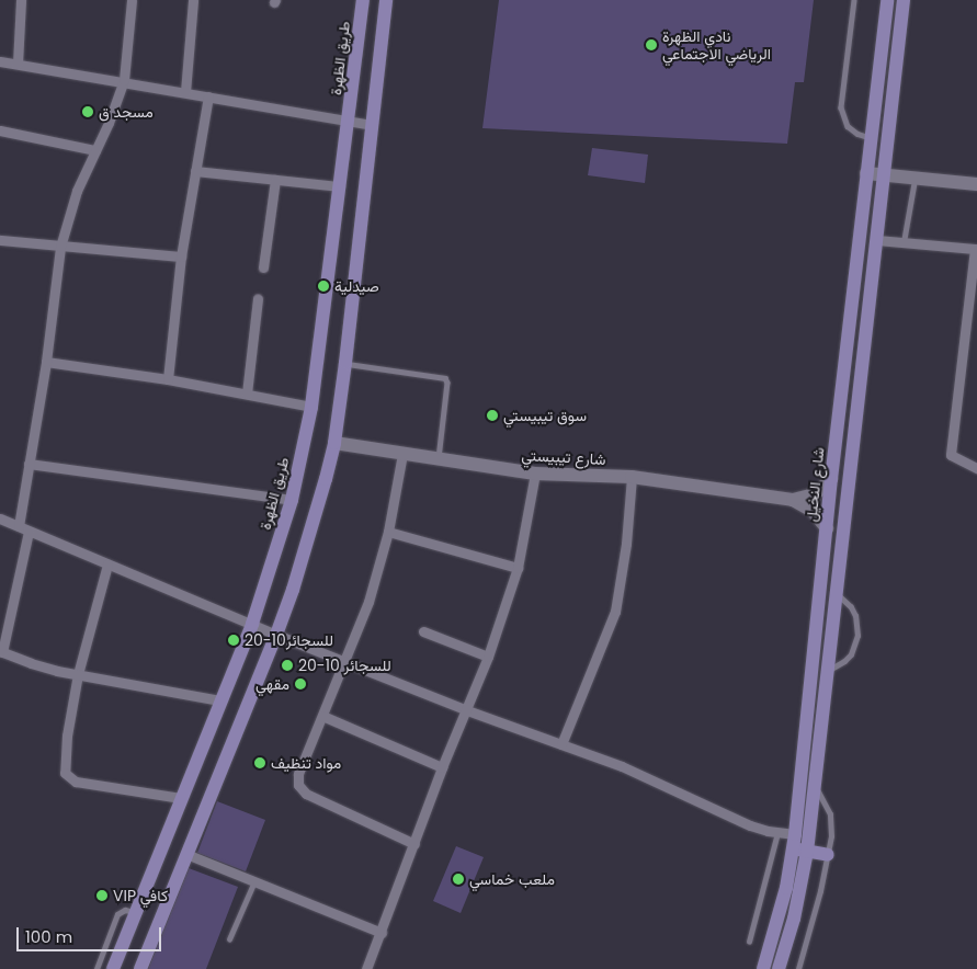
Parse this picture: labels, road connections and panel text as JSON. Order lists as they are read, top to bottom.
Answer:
{
  "streets": {
    "main road": ["طريق الظهرة", "شارع تيبيستي", "شارع النخيل"]
  },
  "places": [
    "نادي الظهرة الرياضي الاجتماعي",
    "مسجد ق",
    "صيدلية",
    "سوق تيبيستي",
    "20-10للسجائر",
    "20-10 للسجائر",
    "مقهي",
    "مواد تنظيف",
    "ملعب خماسي",
    "VIP كافي"
  ],
  "scale_bar": "100 m"
}
